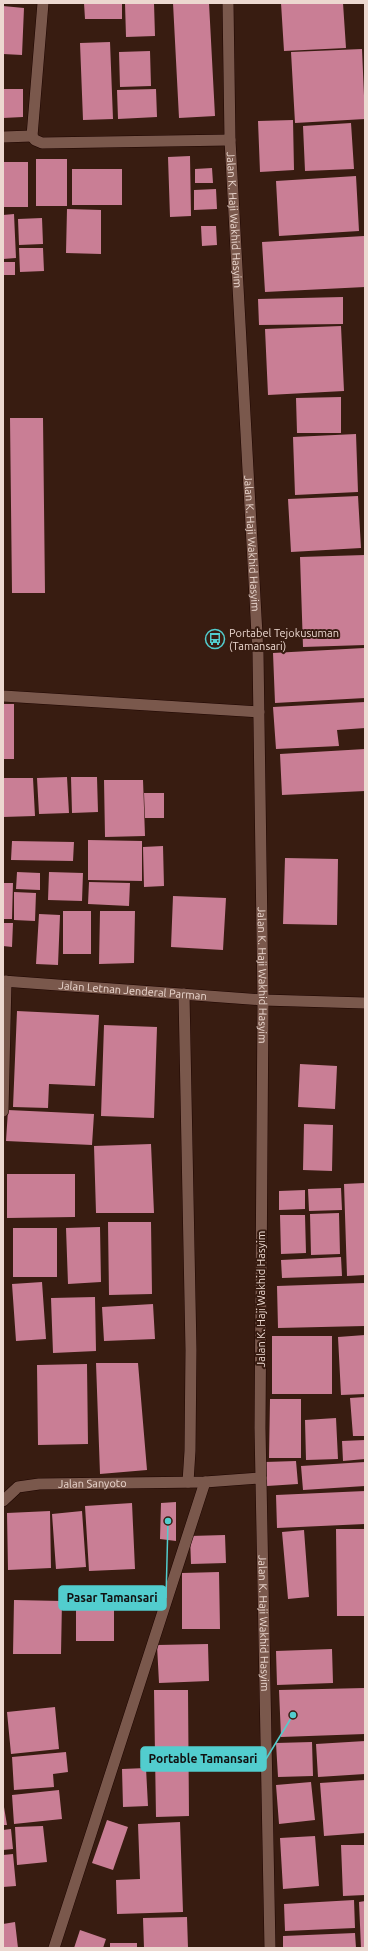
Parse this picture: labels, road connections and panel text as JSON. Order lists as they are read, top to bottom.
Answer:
{
  "streets": {
    "street": ["Jalan K. Haji Wakhid Hasyim", "Jalan Letnan Jenderal Parman", "Jalan Sanyoto"]
  },
  "crossings": [
    ["Jalan K. Haji Wakhid Hasyim", "Jalan Letnan Jenderal Parman"],
    ["Jalan K. Haji Wakhid Hasyim", "Jalan Sanyoto"]
  ],
  "places": {
    "bus stop": ["Portabel Tejokusuman (Tamansari)"],
    "other": ["Pasar Tamansari", "Portable Tamansari"]
  }
}
